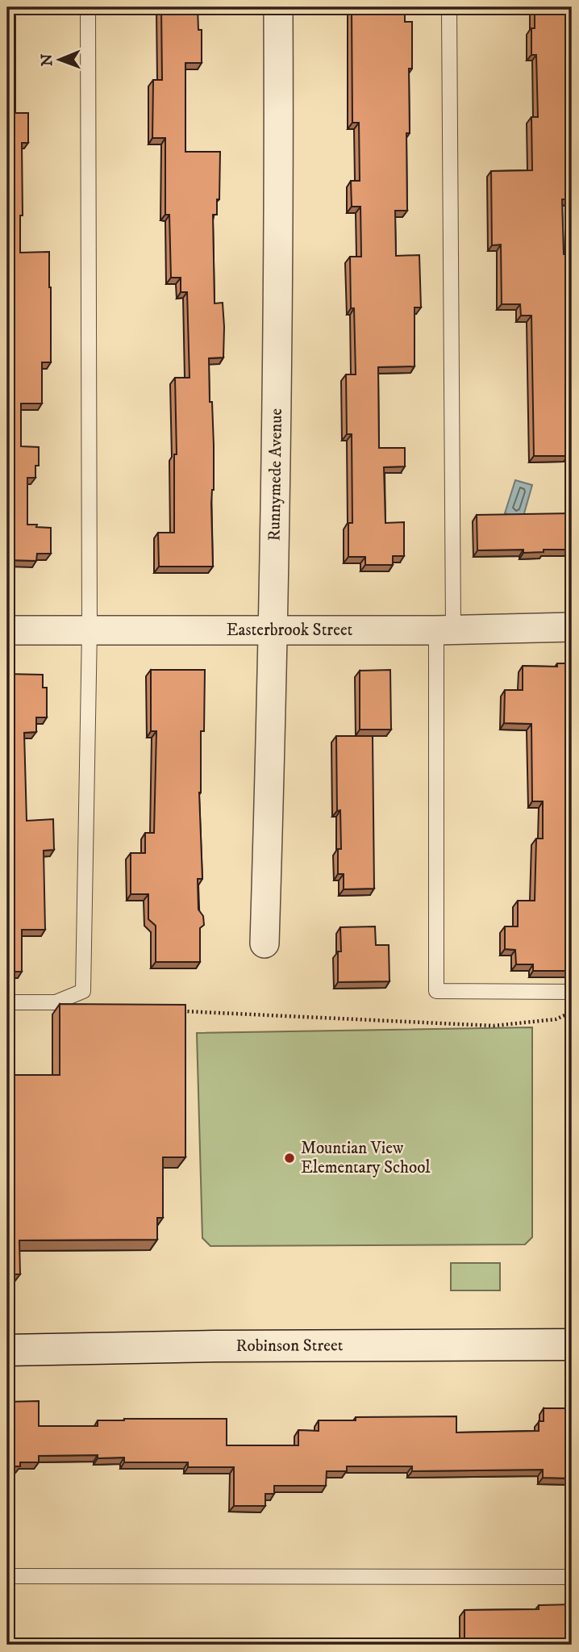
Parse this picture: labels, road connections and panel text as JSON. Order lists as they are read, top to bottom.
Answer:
{
  "streets": {
    "street": ["Runnymede Avenue", "Easterbrook Street", "Robinson Street"]
  },
  "crossings": [
    ["Runnymede Avenue", "Easterbrook Street"]
  ],
  "places": ["Mountian View Elementary School"],
  "north": "left"
}
